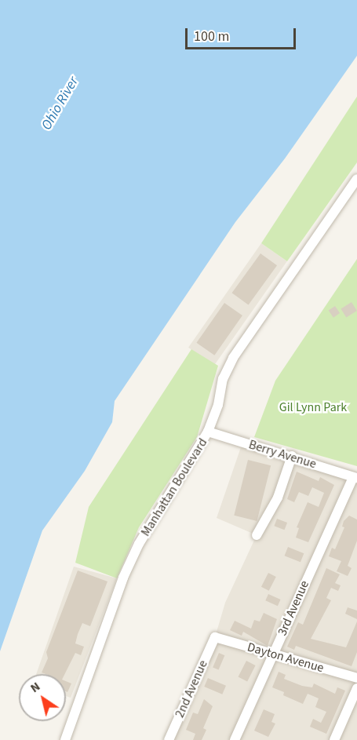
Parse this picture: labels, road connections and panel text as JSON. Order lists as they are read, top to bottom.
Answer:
{
  "streets": {
    "street": [
      "Berry Avenue",
      "Manhattan Boulevard",
      "3rd Avenue",
      "Dayton Avenue",
      "2nd Avenue"
    ]
  },
  "crossings": [
    ["Berry Avenue", "Manhattan Boulevard"],
    ["Berry Avenue", "3rd Avenue"],
    ["3rd Avenue", "Dayton Avenue"],
    ["Dayton Avenue", "2nd Avenue"]
  ],
  "water": ["Ohio River"],
  "parks": ["Gil Lynn Park"],
  "scale_bar": "100 m",
  "north": "top left"
}
